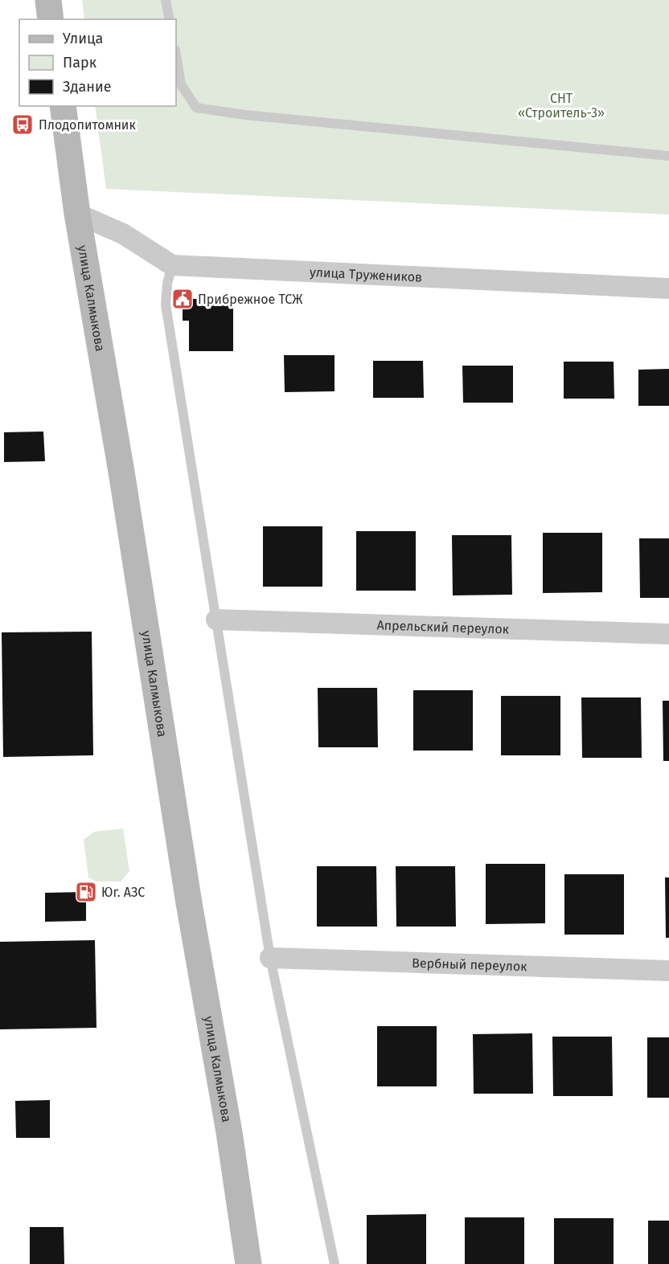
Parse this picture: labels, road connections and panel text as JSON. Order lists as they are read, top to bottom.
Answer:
{
  "streets": {
    "main road": ["улица Калмыкова"],
    "street": ["улица Тружеников", "Апрельский переулок", "Вербный переулок"]
  },
  "crossings": [
    ["улица Тружеников", "улица Калмыкова"]
  ],
  "parks": ["СНТ «Строитель-3»"],
  "places": {
    "bus stop": ["Плодопитомник"],
    "public building": ["Прибрежное ТСЖ"],
    "fuel station": ["Юг. АЗС"]
  },
  "legend": ["Улица", "Парк", "Здание"]
}
